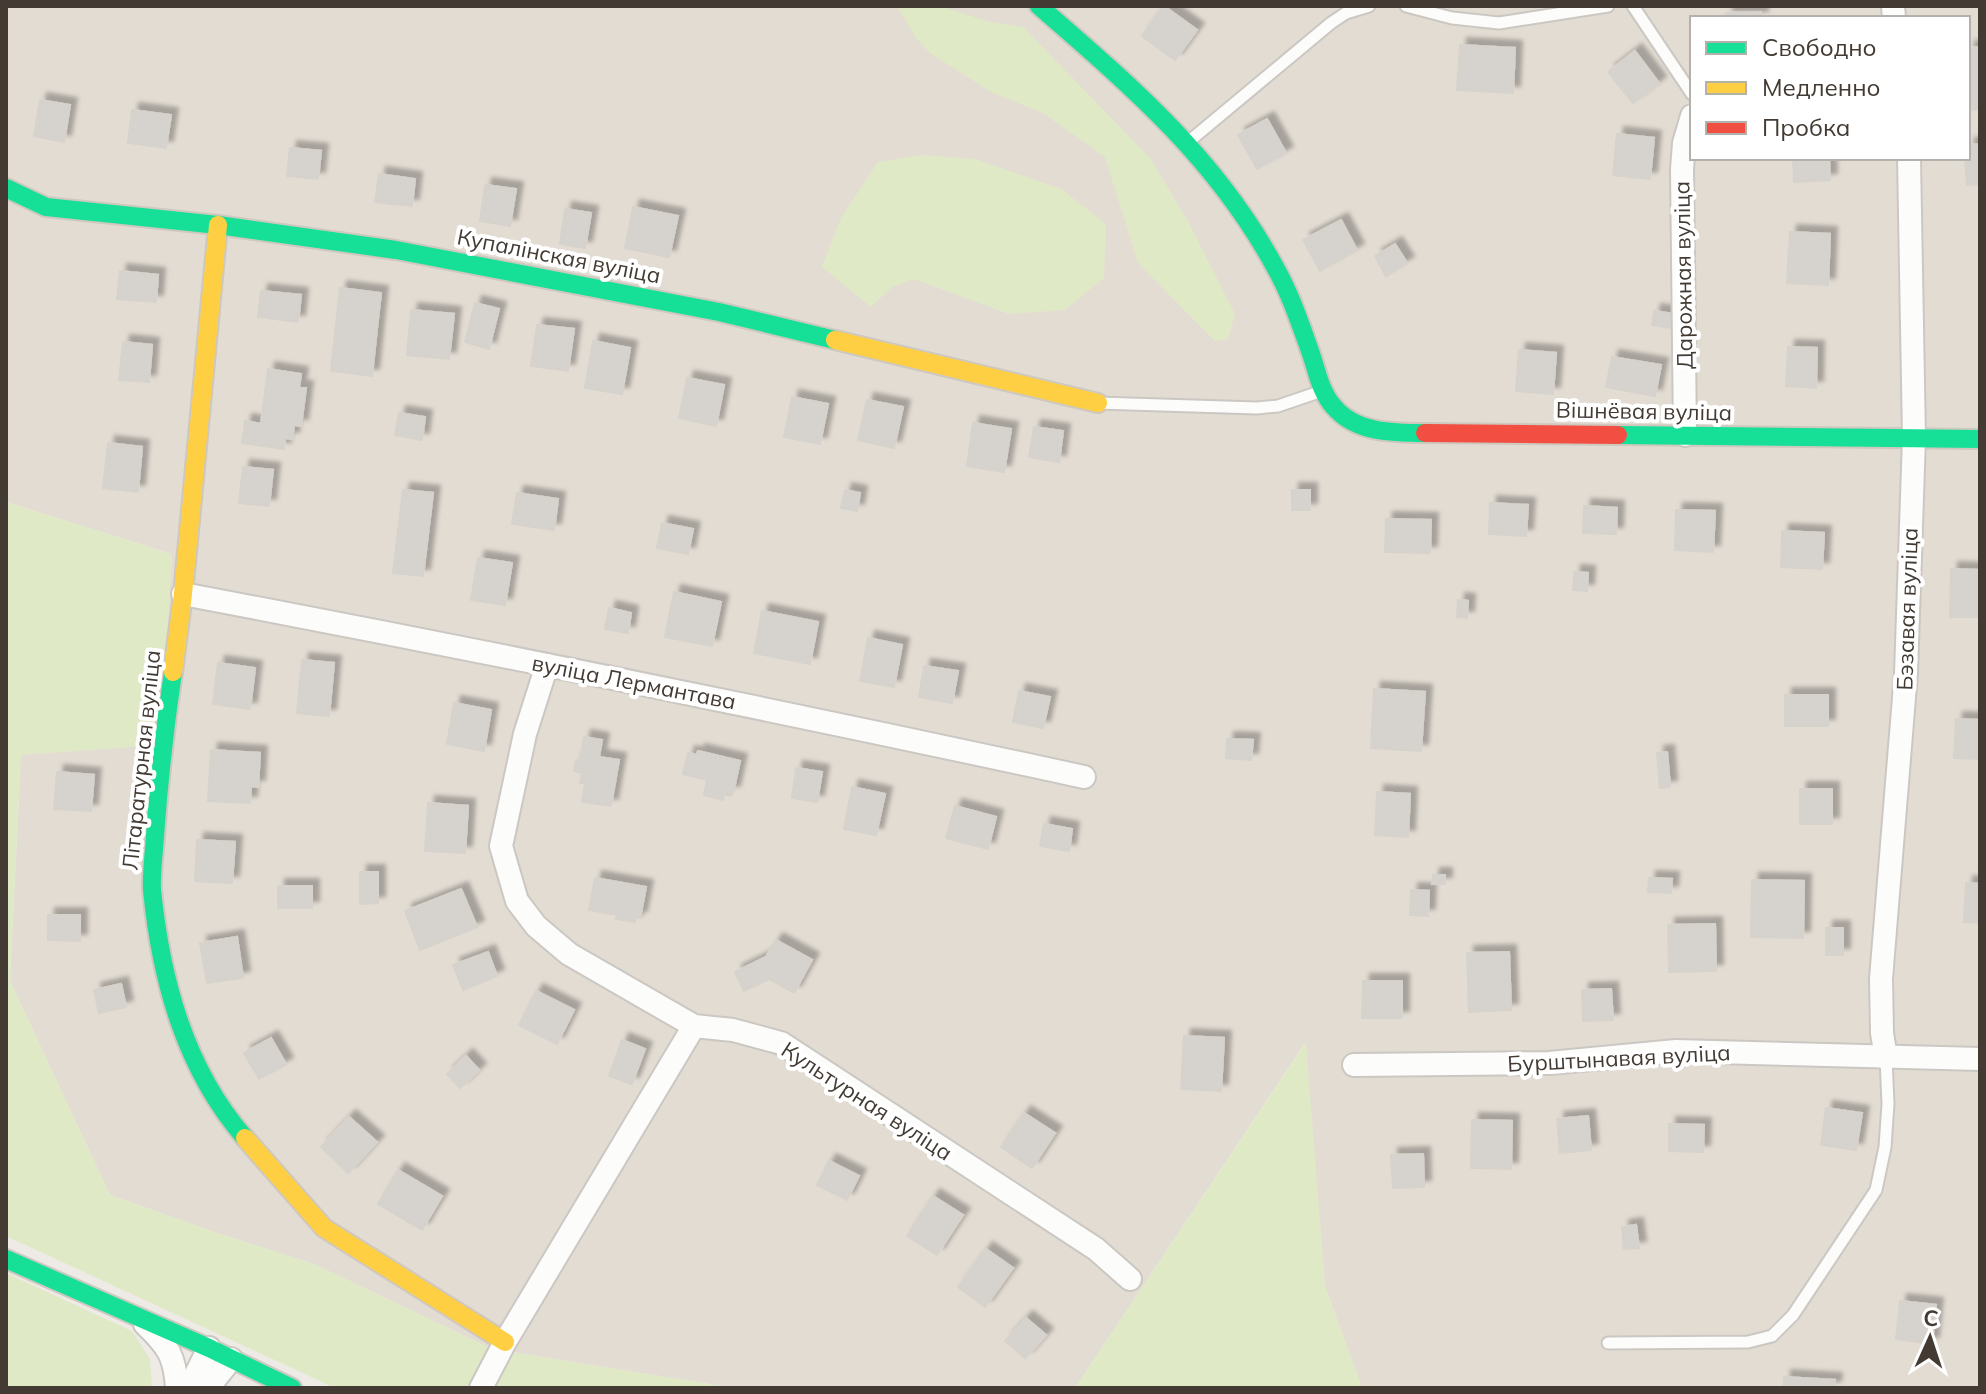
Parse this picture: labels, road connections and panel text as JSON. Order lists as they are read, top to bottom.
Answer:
{
  "streets": {
    "street": [
      "Купалінская вуліца",
      "Дарожная вуліца",
      "Вішнёвая вуліца",
      "Бэзавая вуліца",
      "вуліца Лермантава",
      "Літаратурная вуліца",
      "Бурштынавая вуліца",
      "Культурная вуліца"
    ]
  },
  "crossings": [
    ["Купалінская вуліца", "Літаратурная вуліца"],
    ["Дарожная вуліца", "Вішнёвая вуліца"],
    ["Вішнёвая вуліца", "Бэзавая вуліца"],
    ["Бэзавая вуліца", "Бурштынавая вуліца"],
    ["вуліца Лермантава", "Літаратурная вуліца"],
    ["вуліца Лермантава", "Культурная вуліца"]
  ],
  "legend": ["Свободно", "Медленно", "Пробка"],
  "north": "top"
}
